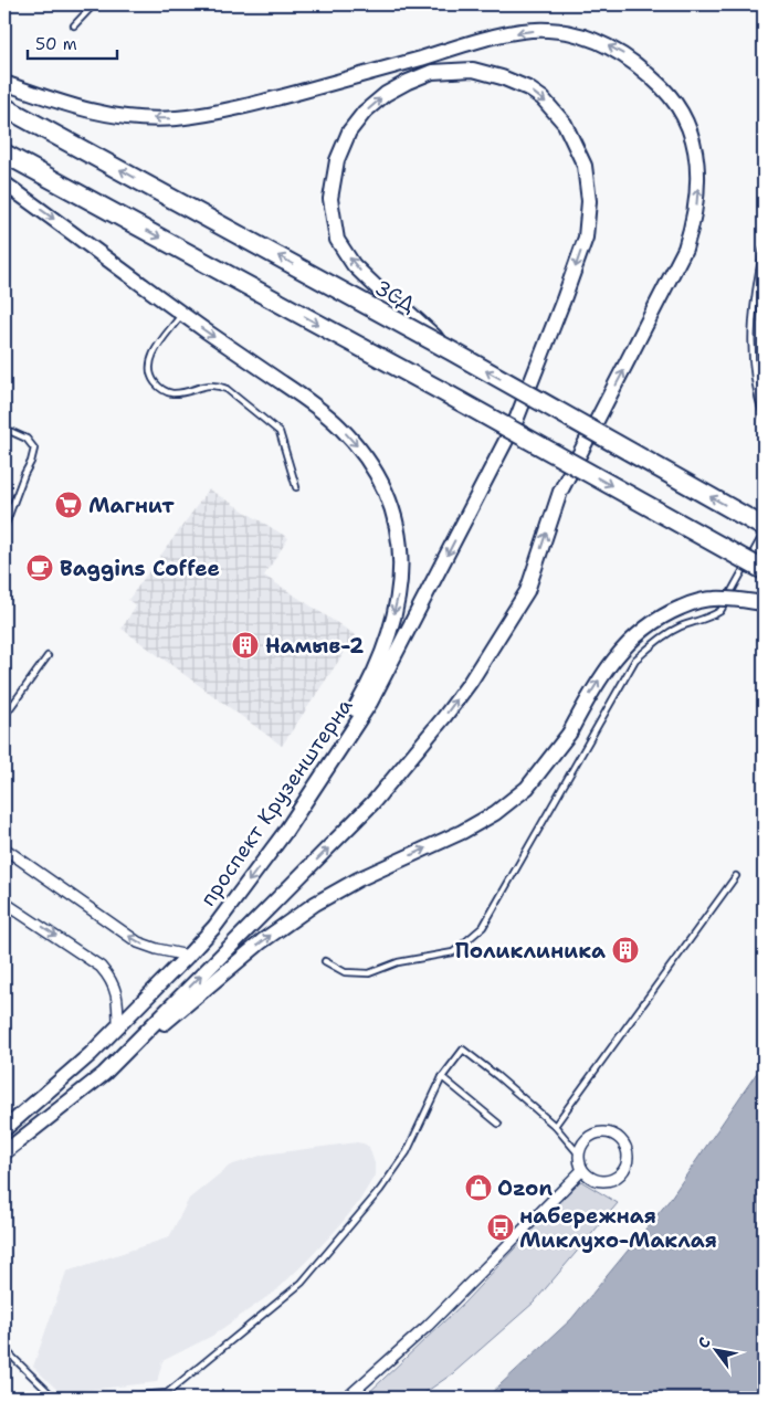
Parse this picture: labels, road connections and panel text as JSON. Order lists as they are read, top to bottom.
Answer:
{
  "streets": {
    "highway": ["ЗСД"],
    "main road": ["проспект Крузенштерна"]
  },
  "crossings": [
    ["ЗСД", "проспект Крузенштерна"]
  ],
  "places": {
    "supermarket": ["Магнит"],
    "cafe": ["Baggins Coffee"],
    "building": ["Намыв-2", "Поликлиника"],
    "shop": ["Ozon"],
    "bus stop": ["набережная Миклухо-Маклая"]
  },
  "scale_bar": "50 m",
  "north": "top left"
}
